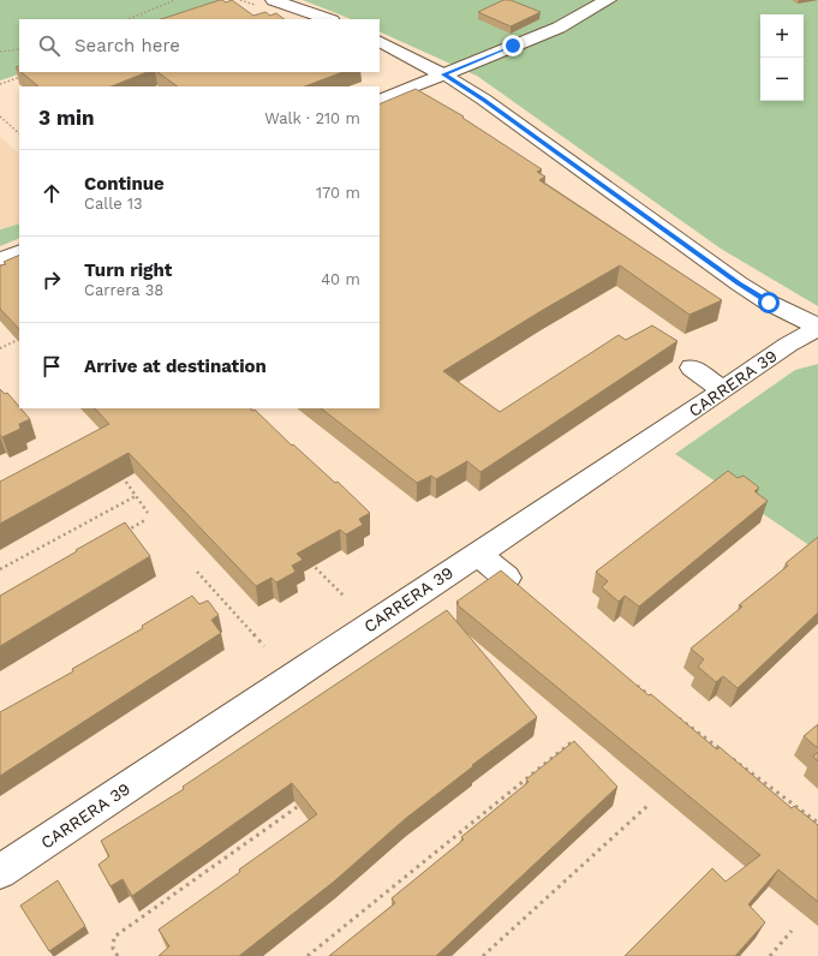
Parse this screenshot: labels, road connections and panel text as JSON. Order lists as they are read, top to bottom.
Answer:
{
  "streets": {
    "street": ["CARRERA 39"]
  },
  "page": {
    "map_buttons": ["+", "−"],
    "search": "Search here",
    "heading": ["3 min", "Walk · 210 m"],
    "list": [
      ["Continue", "Calle 13", "170 m"],
      ["Turn right", "Carrera 38", "40 m"],
      "Arrive at destination"
    ]
  }
}
